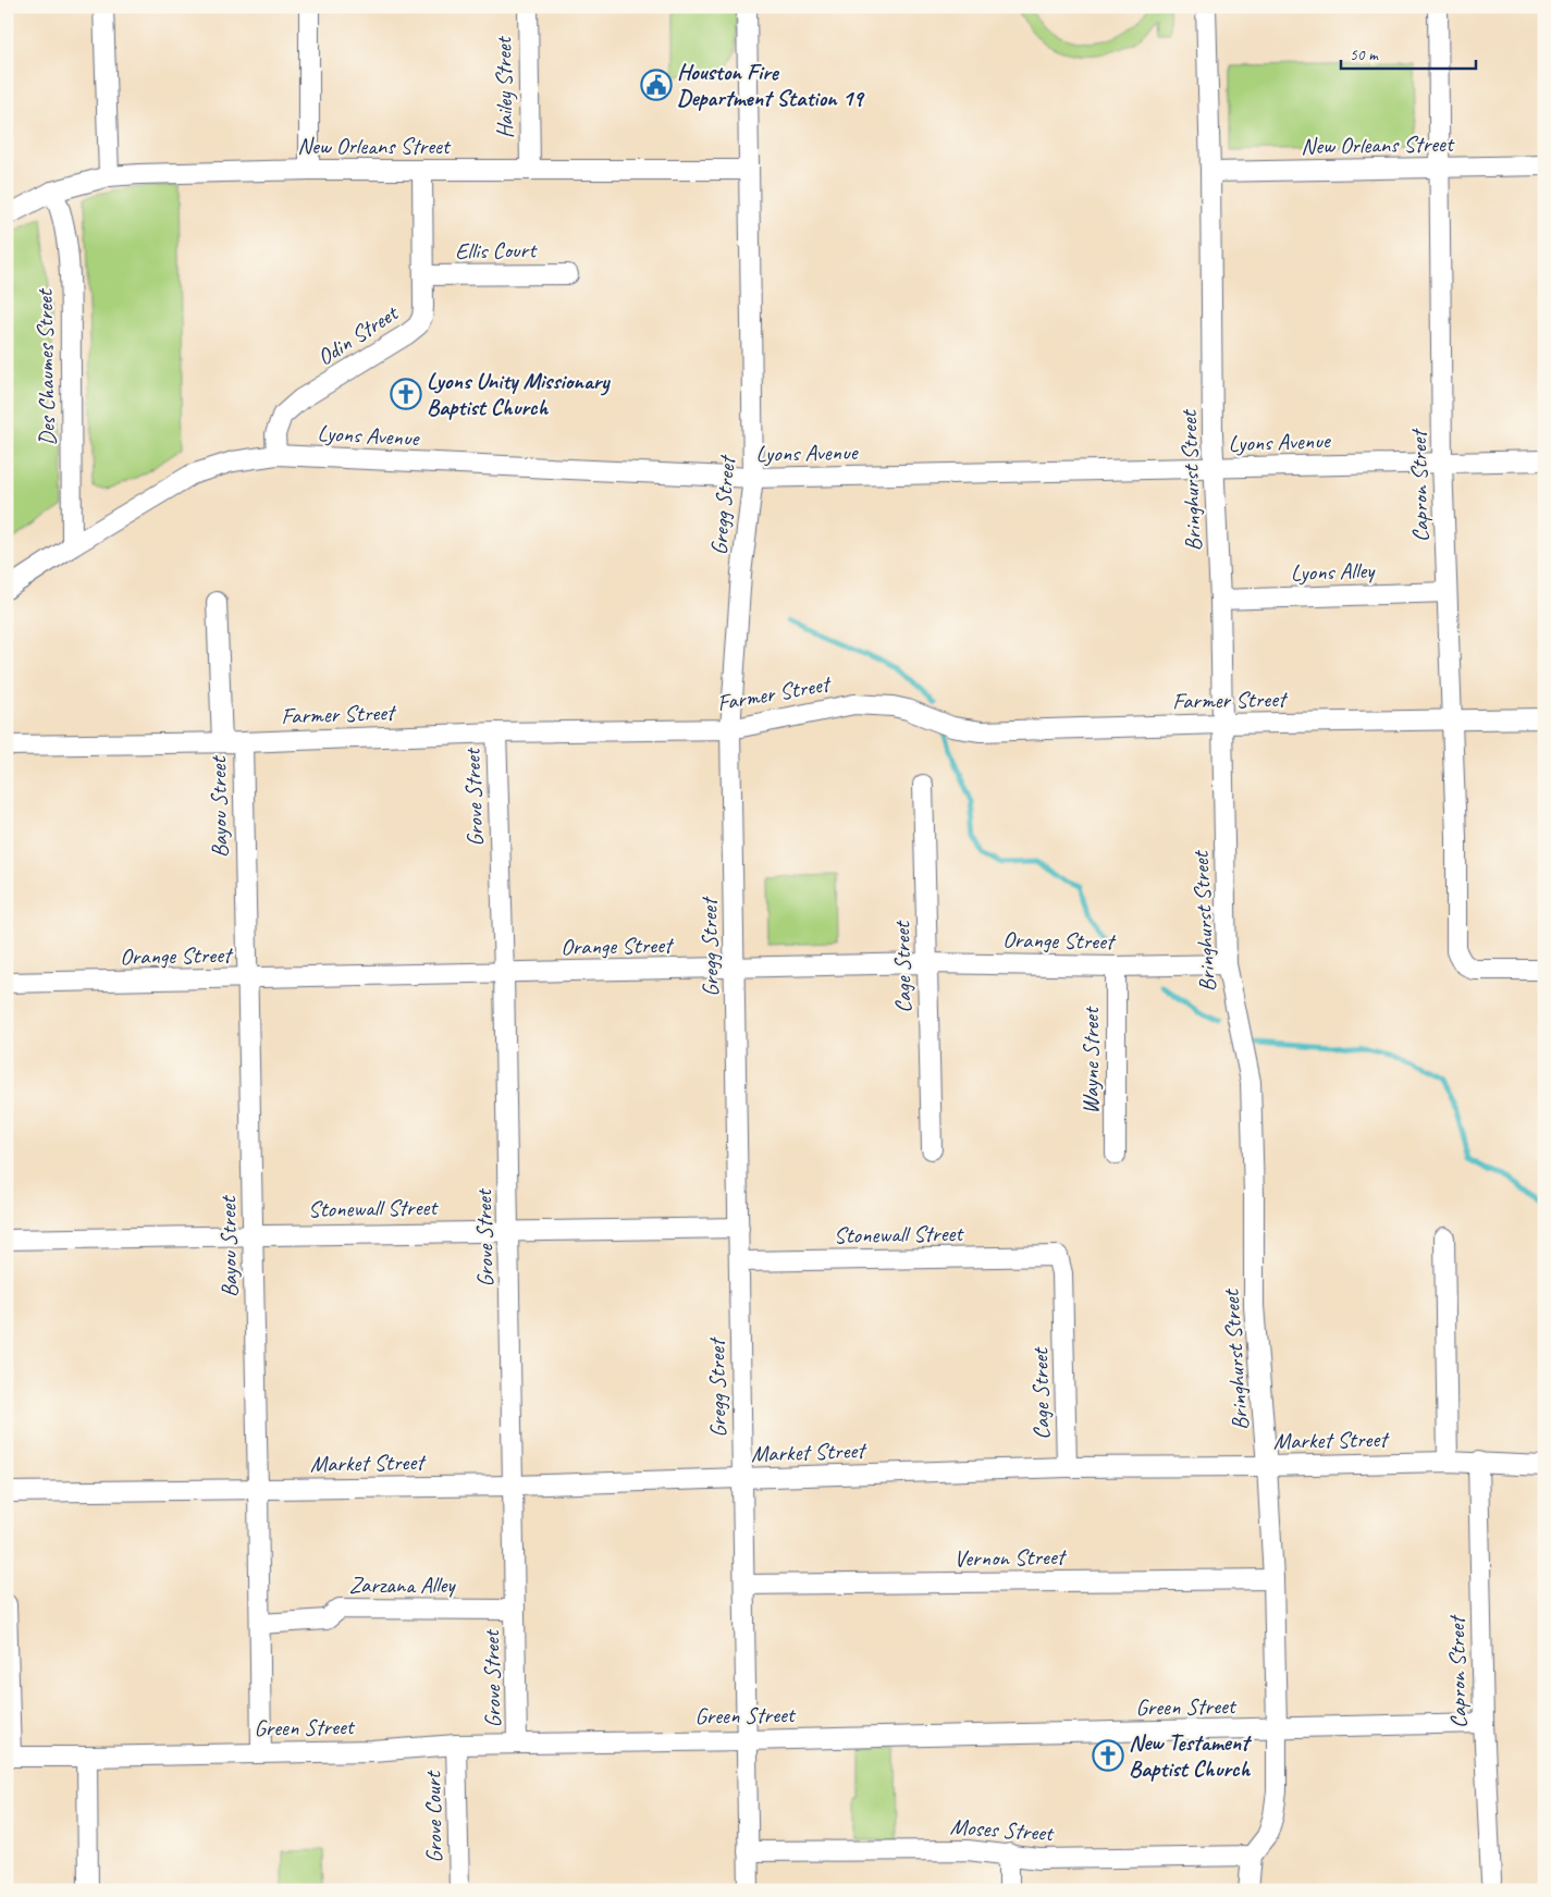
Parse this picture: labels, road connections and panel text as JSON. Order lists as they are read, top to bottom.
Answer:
{
  "streets": {
    "street": [
      "Hailey Street",
      "New Orleans Street",
      "Ellis Court",
      "Odin Street",
      "Des Chaumes Street",
      "Lyons Avenue",
      "Bringhurst Street",
      "Capron Street",
      "Gregg Street",
      "Lyons Alley",
      "Farmer Street",
      "Grove Street",
      "Bayou Street",
      "Orange Street",
      "Cage Street",
      "Wayne Street",
      "Stonewall Street",
      "Market Street",
      "Vernon Street",
      "Zarzana Alley",
      "Green Street",
      "Grove Court",
      "Moses Street"
    ]
  },
  "crossings": [
    ["Hailey Street", "New Orleans Street"],
    ["New Orleans Street", "Odin Street"],
    ["New Orleans Street", "Des Chaumes Street"],
    ["New Orleans Street", "Bringhurst Street"],
    ["New Orleans Street", "Capron Street"],
    ["New Orleans Street", "Gregg Street"],
    ["Ellis Court", "Odin Street"],
    ["Odin Street", "Lyons Avenue"],
    ["Des Chaumes Street", "Lyons Avenue"],
    ["Lyons Avenue", "Bringhurst Street"],
    ["Lyons Avenue", "Capron Street"],
    ["Lyons Avenue", "Gregg Street"],
    ["Bringhurst Street", "Lyons Alley"],
    ["Bringhurst Street", "Farmer Street"],
    ["Bringhurst Street", "Orange Street"],
    ["Bringhurst Street", "Market Street"],
    ["Bringhurst Street", "Vernon Street"],
    ["Bringhurst Street", "Green Street"],
    ["Bringhurst Street", "Moses Street"],
    ["Capron Street", "Lyons Alley"],
    ["Capron Street", "Farmer Street"],
    ["Capron Street", "Market Street"],
    ["Capron Street", "Green Street"],
    ["Gregg Street", "Farmer Street"],
    ["Gregg Street", "Orange Street"],
    ["Gregg Street", "Stonewall Street"],
    ["Gregg Street", "Market Street"],
    ["Gregg Street", "Vernon Street"],
    ["Gregg Street", "Green Street"],
    ["Gregg Street", "Moses Street"],
    ["Farmer Street", "Grove Street"],
    ["Farmer Street", "Bayou Street"],
    ["Grove Street", "Orange Street"],
    ["Grove Street", "Stonewall Street"],
    ["Grove Street", "Market Street"],
    ["Grove Street", "Zarzana Alley"],
    ["Grove Street", "Green Street"],
    ["Bayou Street", "Orange Street"],
    ["Bayou Street", "Stonewall Street"],
    ["Bayou Street", "Market Street"],
    ["Bayou Street", "Zarzana Alley"],
    ["Bayou Street", "Green Street"],
    ["Orange Street", "Cage Street"],
    ["Orange Street", "Wayne Street"],
    ["Cage Street", "Stonewall Street"],
    ["Cage Street", "Market Street"],
    ["Green Street", "Grove Court"]
  ],
  "places": {
    "public building": ["Houston Fire Department Station 19"],
    "church": ["Lyons Unity Missionary Baptist Church", "New Testament Baptist Church"]
  },
  "scale_bar": "50 m"
}
